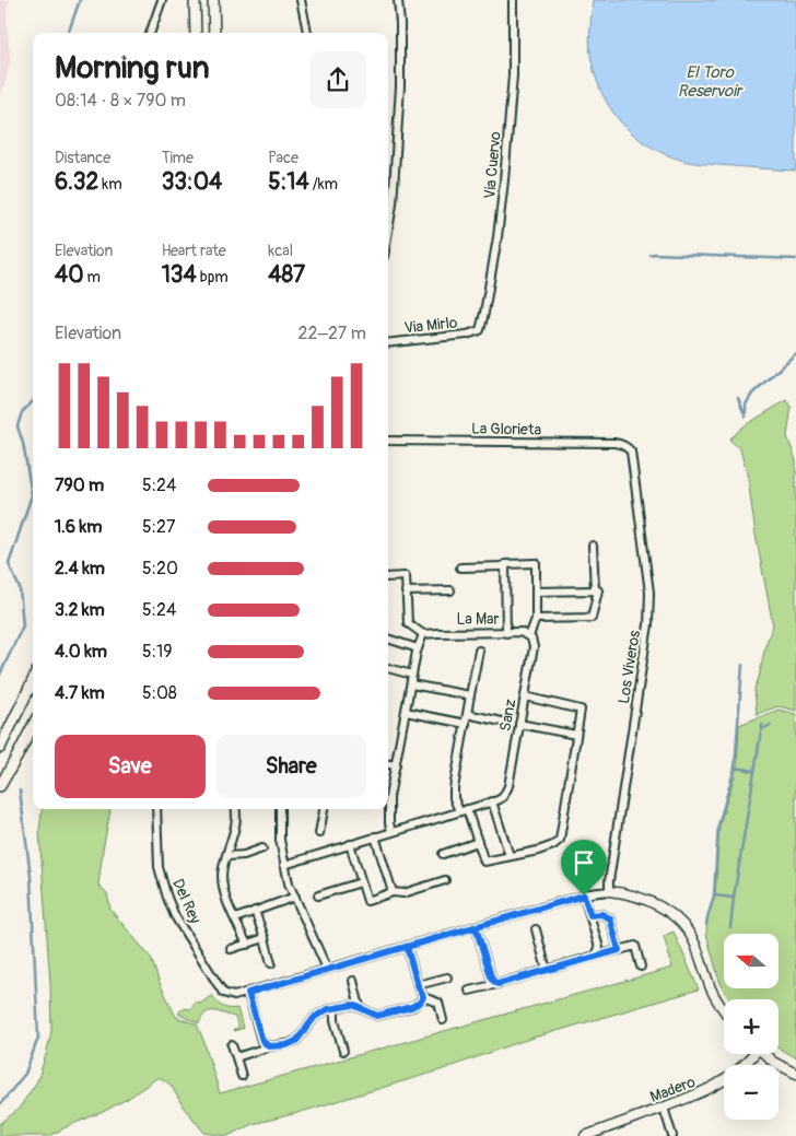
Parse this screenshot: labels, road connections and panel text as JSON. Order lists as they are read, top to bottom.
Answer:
{
  "streets": {
    "street": [
      "Via Cuervo",
      "Via Mirlo",
      "La Glorieta",
      "La Mar",
      "Los Viveros",
      "Sanz",
      "Del Rey",
      "Madero"
    ]
  },
  "crossings": [
    ["Via Cuervo", "Via Mirlo"],
    ["La Glorieta", "Los Viveros"],
    ["La Mar", "Sanz"]
  ],
  "water": ["El Toro Reservoir"],
  "north": "left",
  "page": {
    "heading": ["Morning run", "08:14 · 8 × 790 m"],
    "stats": [
      ["Distance", "6.32 km"],
      ["Time", "33:04"],
      ["Pace", "5:14 /km"],
      ["Elevation", "40 m"],
      ["Heart rate", "134 bpm"],
      ["kcal", "487"]
    ],
    "chart": ["Elevation", "22–27 m"],
    "list": [
      {
        "name": "790 m",
        "note": "5:24"
      },
      {
        "name": "1.6 km",
        "note": "5:27"
      },
      {
        "name": "2.4 km",
        "note": "5:20"
      },
      {
        "name": "3.2 km",
        "note": "5:24"
      },
      {
        "name": "4.0 km",
        "note": "5:19"
      },
      {
        "name": "4.7 km",
        "note": "5:08"
      }
    ],
    "buttons": ["Save", "Share"],
    "map_buttons": ["+", "−"]
  }
}
